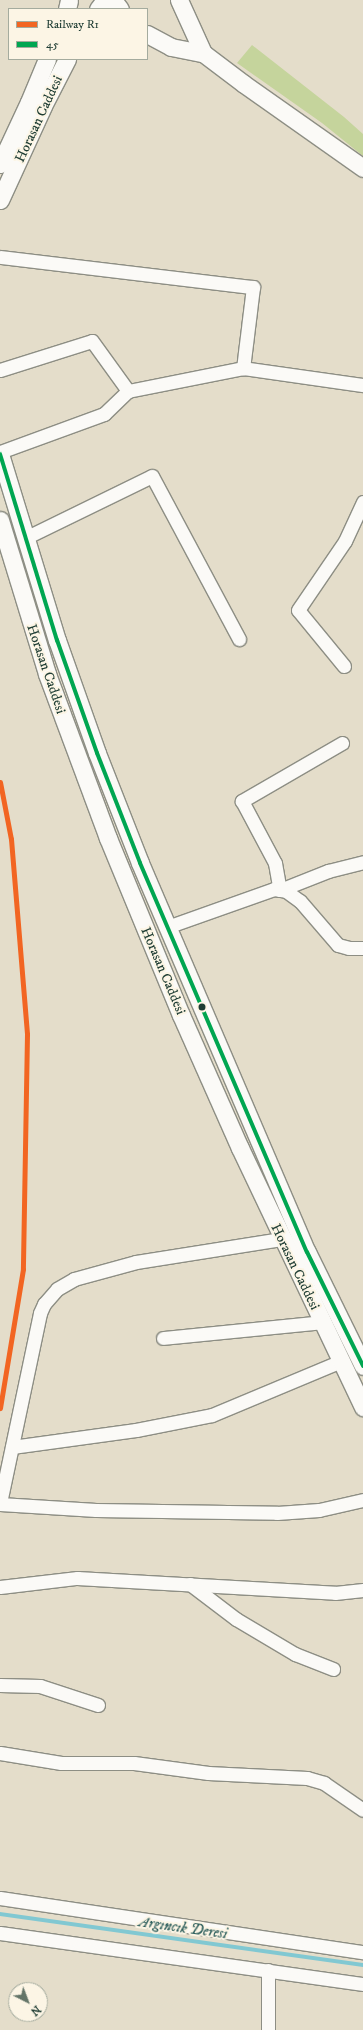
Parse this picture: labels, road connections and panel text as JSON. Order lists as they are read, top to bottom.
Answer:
{
  "streets": {
    "street": ["Horasan Caddesi"]
  },
  "water": ["Argıncık Deresi"],
  "lines": ["transit line 45", "rail line R1"],
  "legend": ["Railway R1", "45"],
  "north": "bottom right"
}
